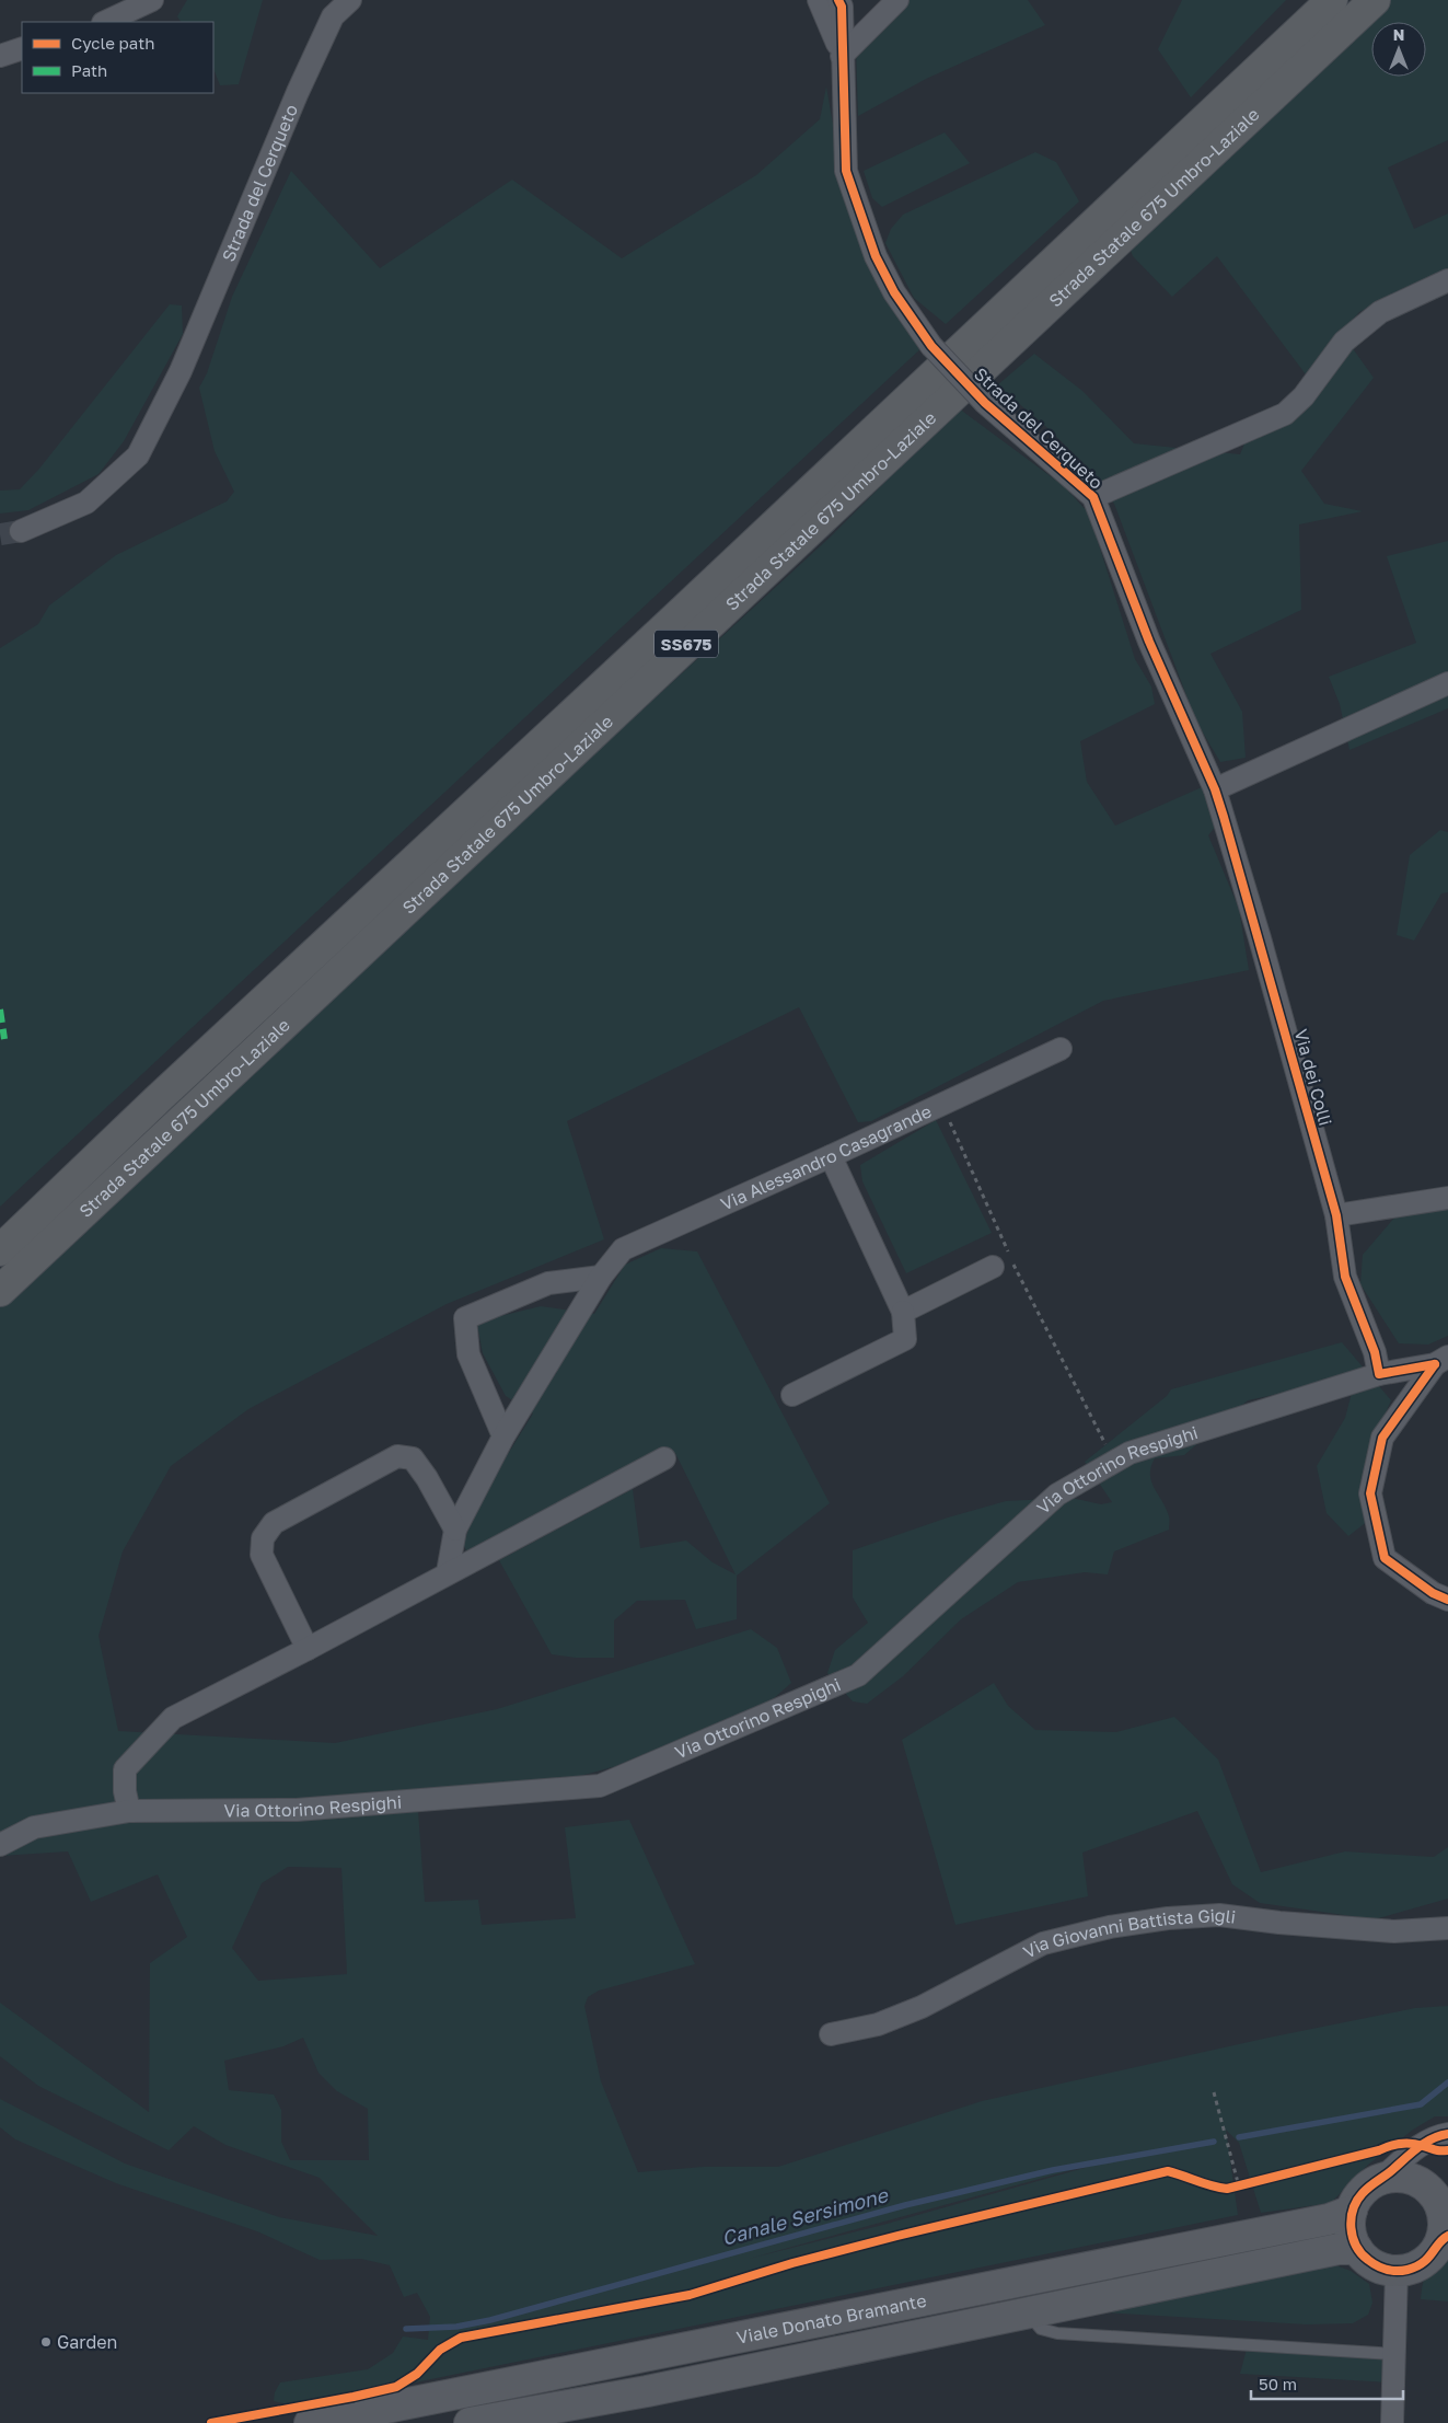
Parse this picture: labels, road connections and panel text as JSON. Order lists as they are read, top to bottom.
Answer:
{
  "streets": {
    "highway": ["Strada Statale 675 Umbro-Laziale", "SS675"],
    "main road": ["Viale Donato Bramante"],
    "street": [
      "Strada del Cerqueto",
      "Via dei Colli",
      "Via Alessandro Casagrande",
      "Via Ottorino Respighi",
      "Via Giovanni Battista Gigli"
    ]
  },
  "crossings": [
    ["Strada del Cerqueto", "Via dei Colli"],
    ["Via dei Colli", "Via Ottorino Respighi"]
  ],
  "water": ["Canale Sersimone"],
  "places": ["Garden"],
  "legend": ["Cycle path", "Path"],
  "scale_bar": "50 m",
  "north": "top"
}
